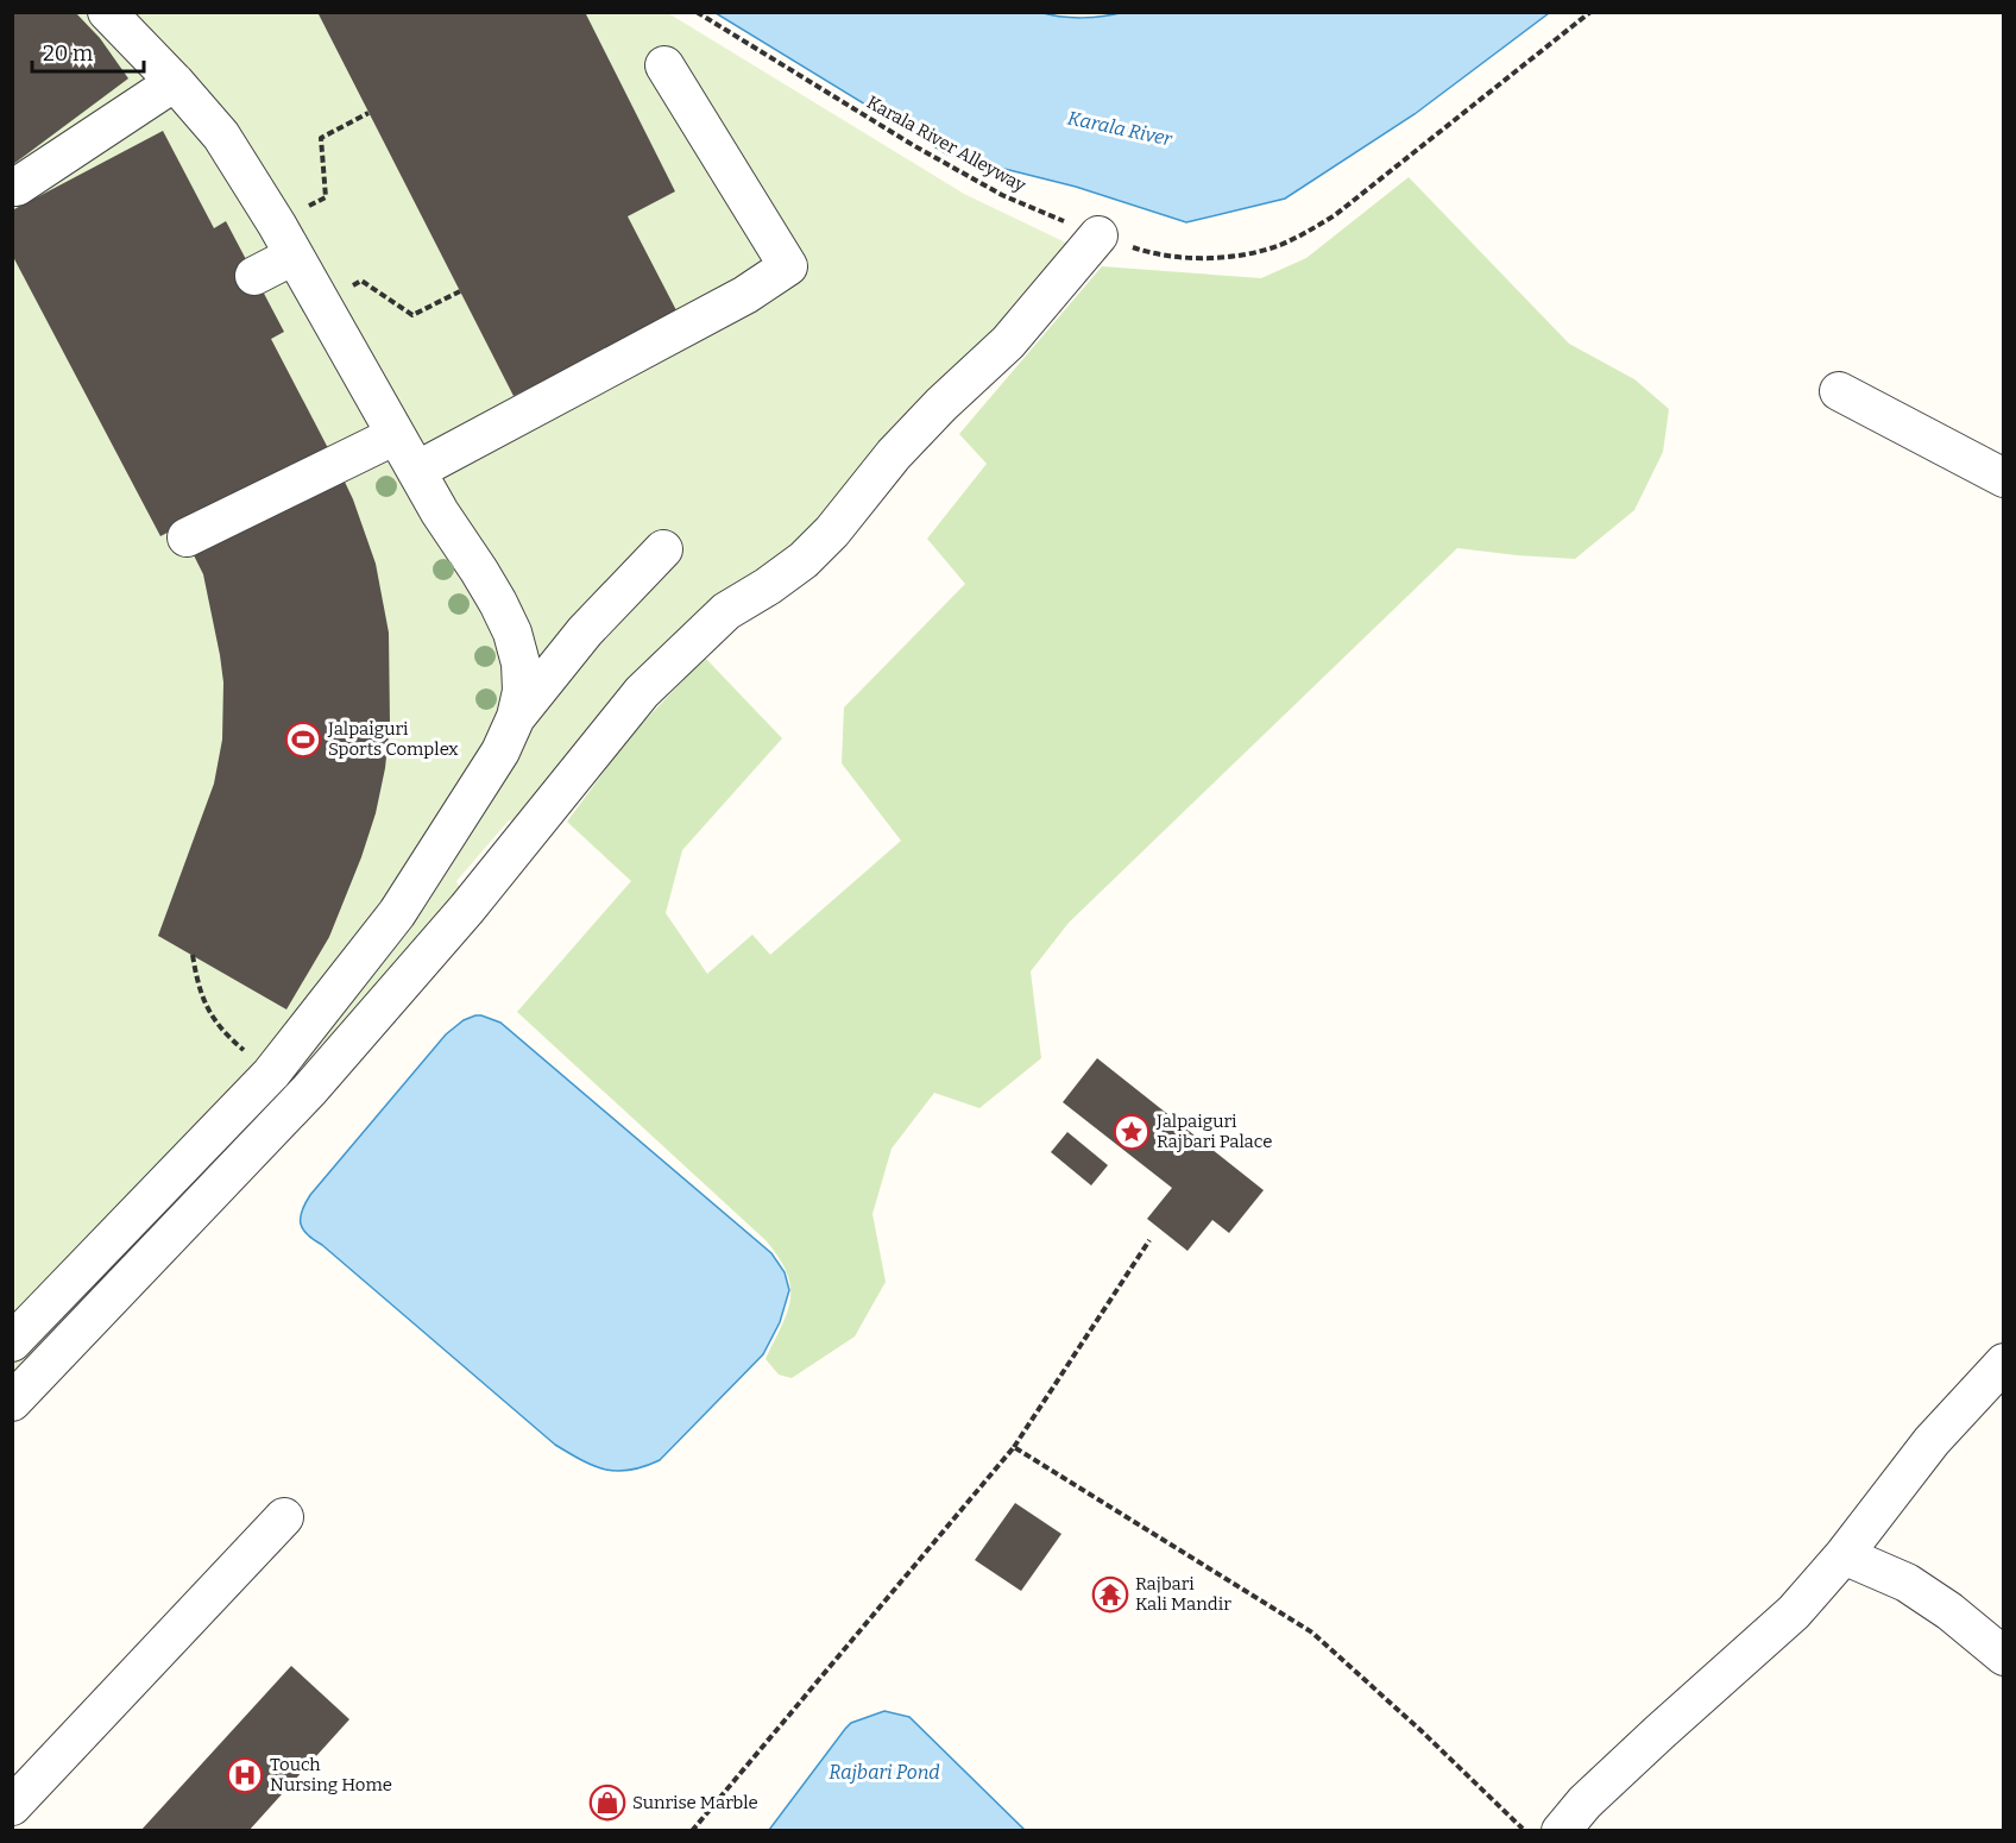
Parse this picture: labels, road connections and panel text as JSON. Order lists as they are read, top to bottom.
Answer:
{
  "streets": {
    "path": ["Karala River Alleyway"]
  },
  "water": ["Karala River", "Rajbari Pond"],
  "places": {
    "sports": ["Jalpaiguri Sports Complex"],
    "place": ["Jalpaiguri Rajbari Palace"],
    "temple": ["Rajbari Kali Mandir"],
    "hospital": ["Touch Nursing Home"],
    "shop": ["Sunrise Marble"]
  },
  "scale_bar": "20 m"
}
